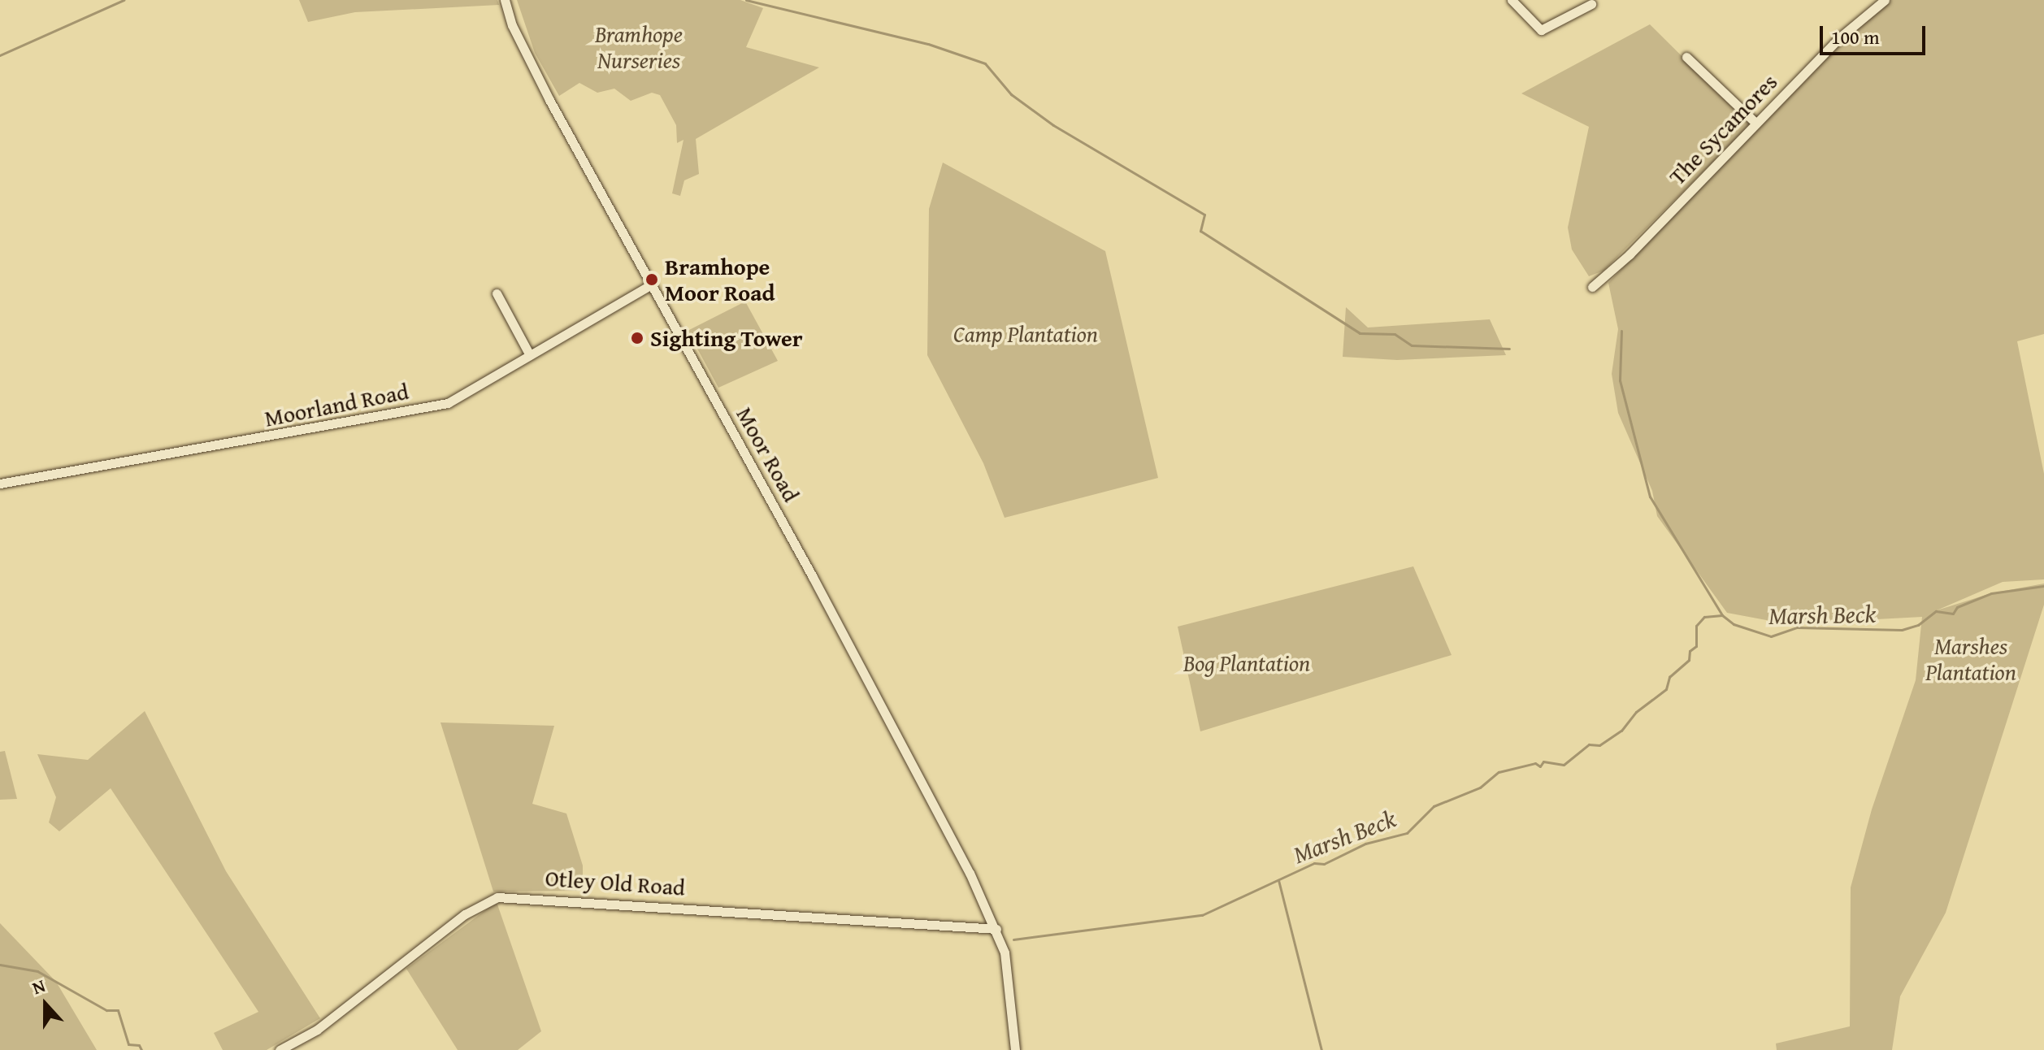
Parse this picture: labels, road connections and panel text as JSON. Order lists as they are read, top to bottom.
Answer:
{
  "streets": {
    "street": [
      "The Sycamores",
      "Moorland Road",
      "Moor Road",
      "Otley Old Road"
    ]
  },
  "crossings": [
    ["Moorland Road", "Moor Road"],
    ["Moor Road", "Otley Old Road"]
  ],
  "water": ["Marsh Beck"],
  "parks": [
    "Bramhope Nurseries",
    "Camp Plantation",
    "Marshes Plantation",
    "Bog Plantation"
  ],
  "places": ["Bramhope Moor Road", "Sighting Tower"],
  "scale_bar": "100 m",
  "north": "top"
}
